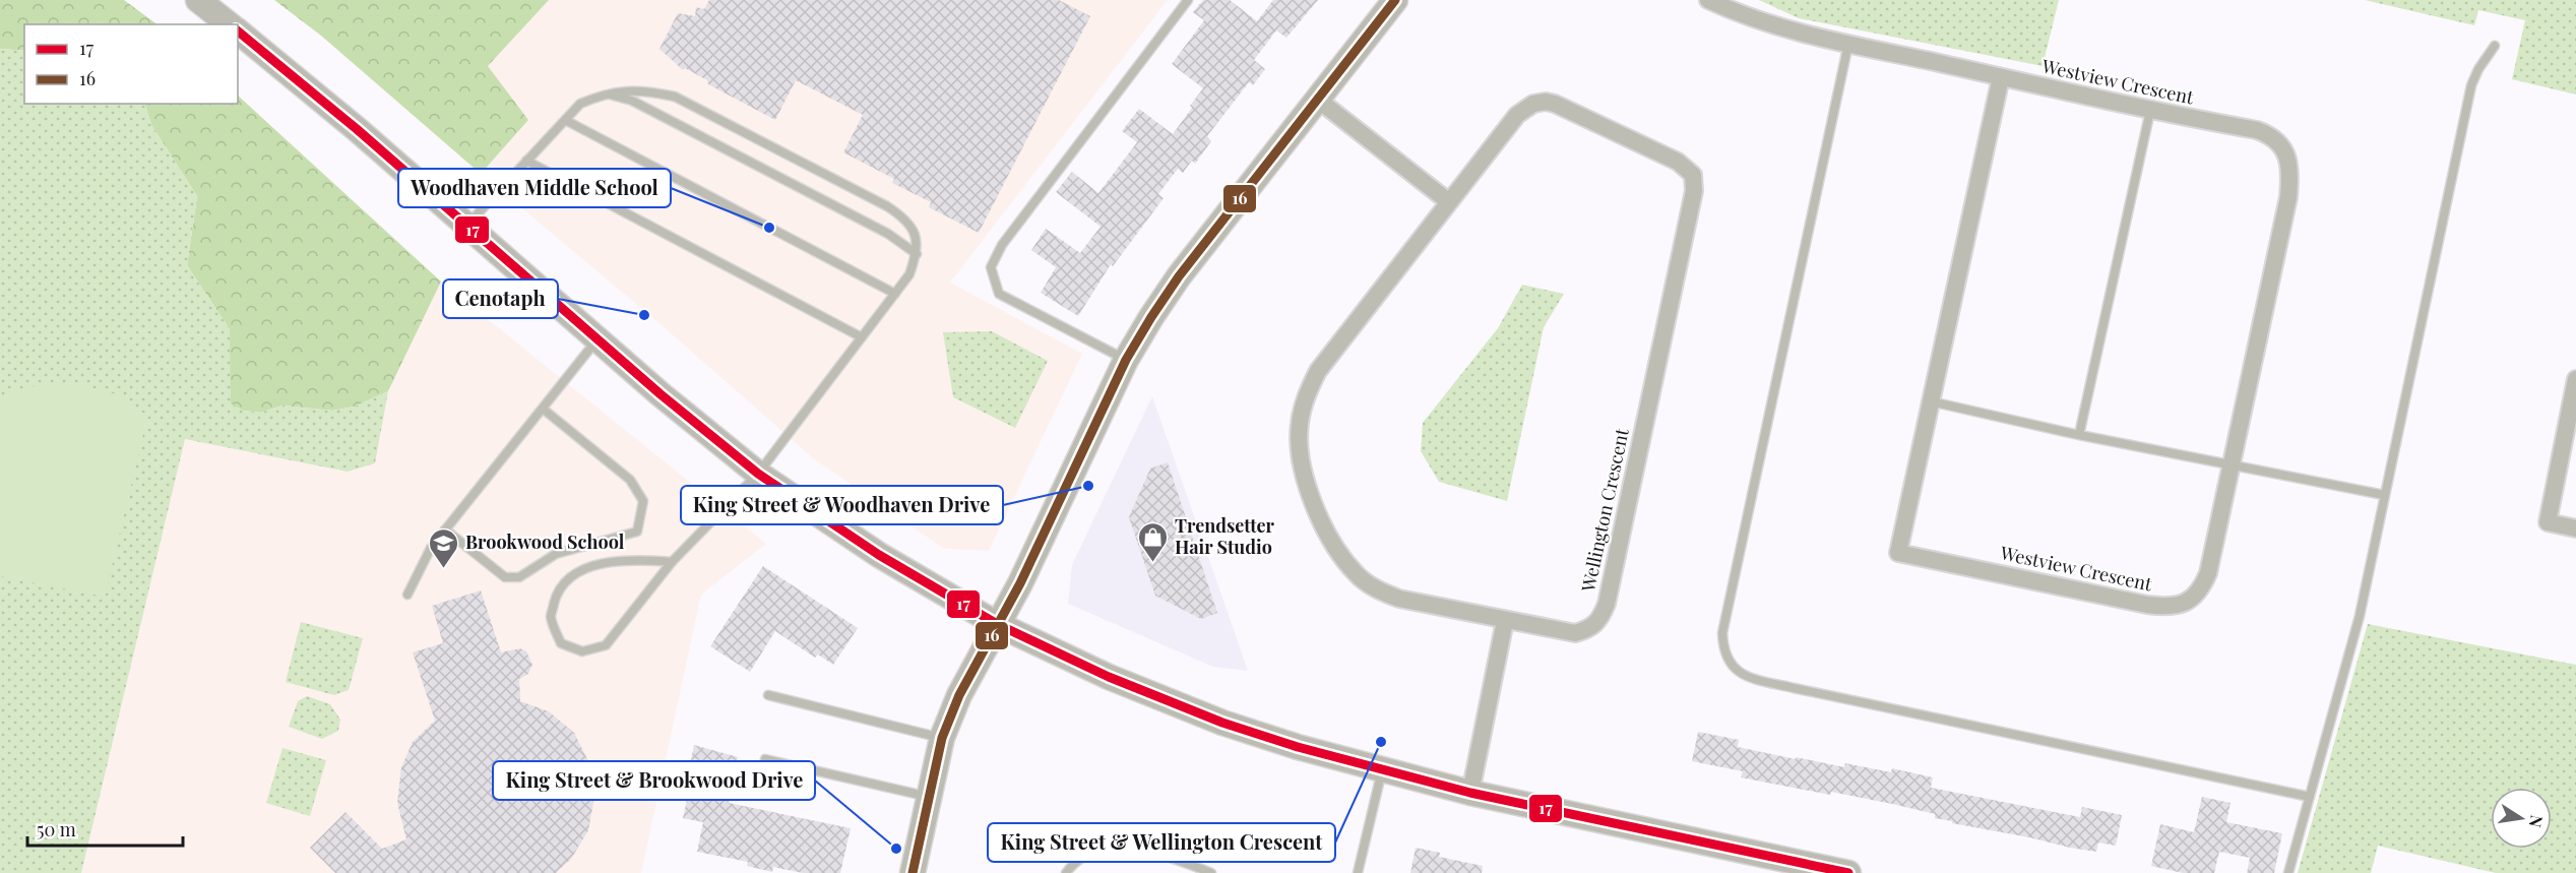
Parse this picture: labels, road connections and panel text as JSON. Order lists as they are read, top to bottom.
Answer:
{
  "streets": {
    "street": ["Westview Crescent", "Wellington Crescent"]
  },
  "places": {
    "other": [
      "Woodhaven Middle School",
      "Cenotaph",
      "King Street & Woodhaven Drive",
      "King Street & Wellington Crescent",
      "King Street & Brookwood Drive"
    ],
    "shop": ["Trendsetter Hair Studio"],
    "school or university": ["Brookwood School"]
  },
  "lines": ["transit line 16", "transit line 17"],
  "legend": ["17", "16"],
  "scale_bar": "50 m",
  "north": "right"
}
